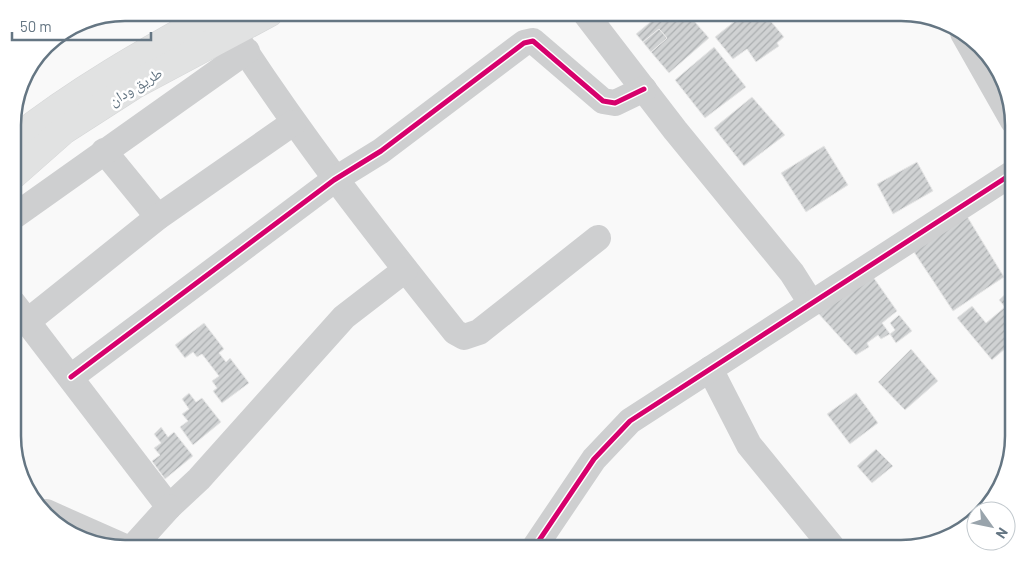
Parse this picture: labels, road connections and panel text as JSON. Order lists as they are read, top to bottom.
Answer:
{
  "streets": {
    "main road": ["طريق ودان"]
  },
  "scale_bar": "50 m",
  "north": "bottom right"
}
